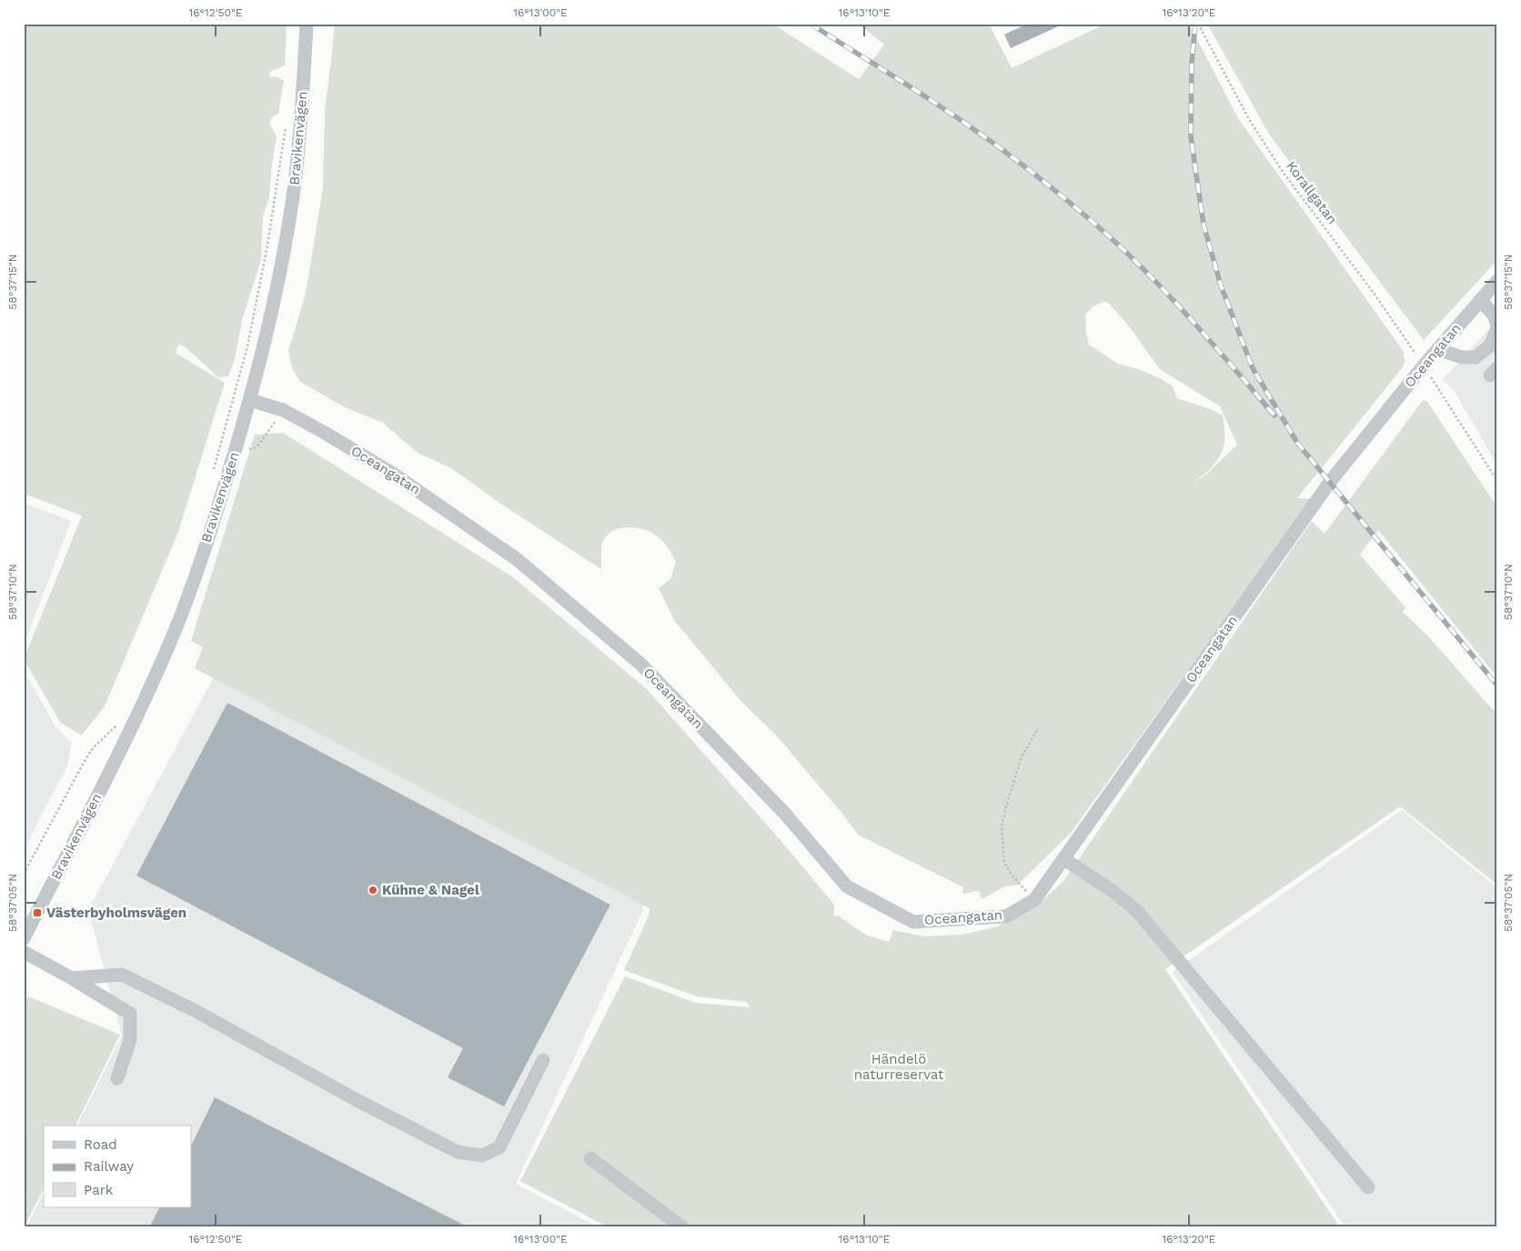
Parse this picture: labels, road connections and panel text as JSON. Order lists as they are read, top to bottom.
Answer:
{
  "streets": {
    "street": ["Bravikenvägen", "Oceangatan"],
    "path": ["Korallgatan"]
  },
  "crossings": [
    ["Bravikenvägen", "Oceangatan"],
    ["Korallgatan", "Oceangatan"]
  ],
  "parks": ["Händelö naturreservat"],
  "places": {
    "other": ["Kühne & Nagel"],
    "transit": ["Västerbyholmsvägen"]
  },
  "legend": ["Road", "Railway", "Park"],
  "coordinates": [
    "16°12'50\"E",
    "16°13'00\"E",
    "16°13'10\"E",
    "16°13'20\"E",
    "58°37'15\"N",
    "58°37'10\"N",
    "58°37'05\"N"
  ]
}
